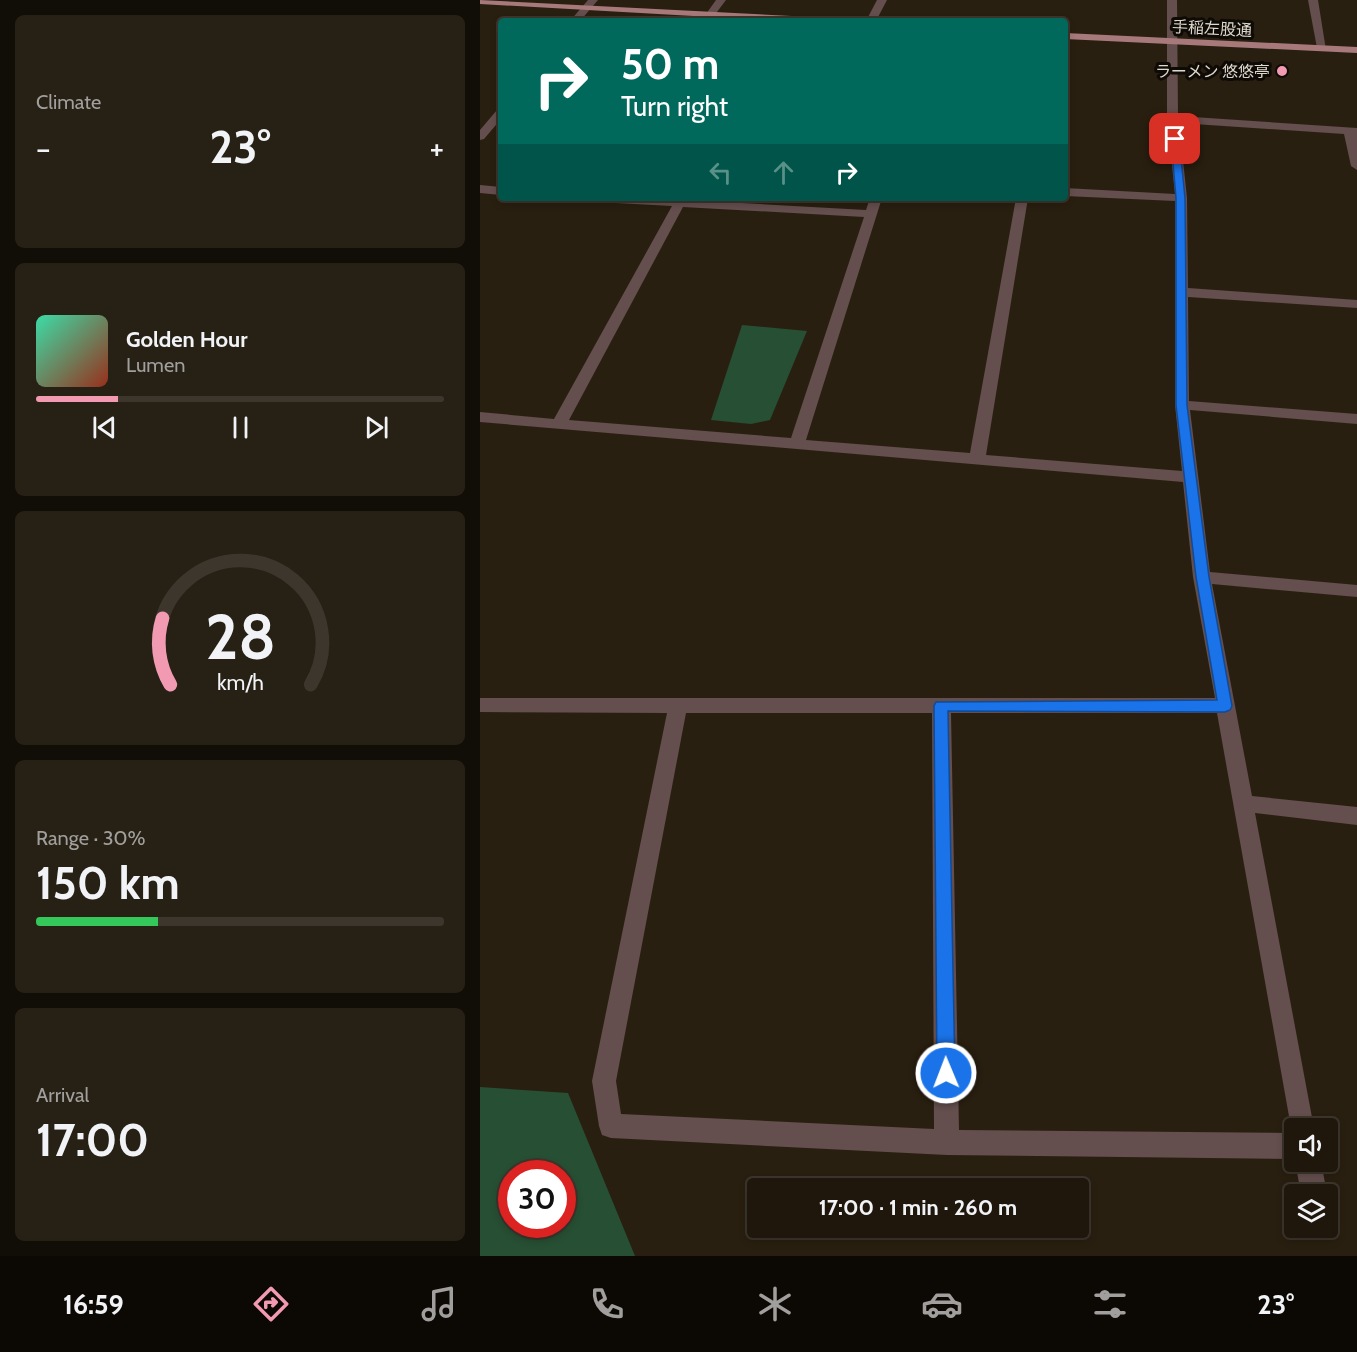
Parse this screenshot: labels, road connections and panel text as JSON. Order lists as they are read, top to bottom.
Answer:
{
  "streets": {
    "main road": ["手稲左股通"]
  },
  "places": ["ラーメン 悠悠亭"],
  "page": {
    "tile": [
      "Climate",
      ["Range · 30%", "150 km"],
      ["Arrival", "17:00"]
    ],
    "turn": ["50 m", "Turn right"],
    "heat": ["−", "23°", "+"],
    "song": ["Golden Hour", "Lumen"],
    "limit": "30",
    "trip": "17:00 · 1 min · 260 m",
    "tabs": ["16:59", "23°"],
    "gauge": ["28", "km/h"]
  }
}
